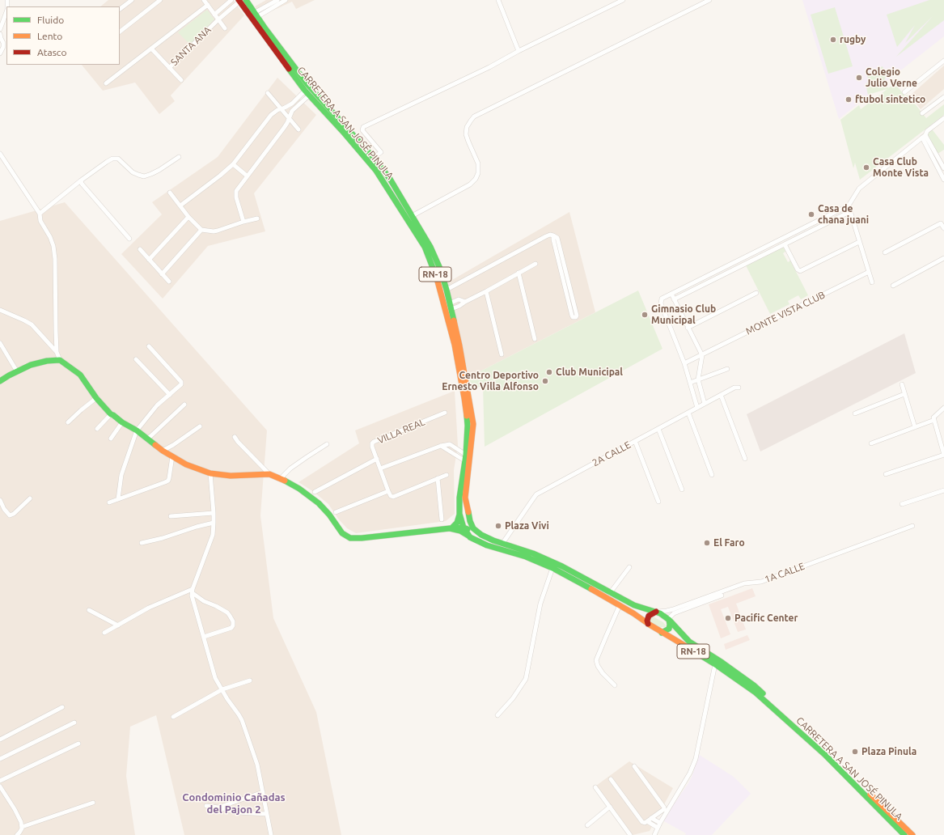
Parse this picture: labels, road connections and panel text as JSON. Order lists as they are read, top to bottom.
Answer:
{
  "streets": {
    "main road": ["CARRETERA A SAN JOSÉ PINULA", "RN-18"],
    "street": [
      "SANTA ANA",
      "MONTE VISTA CLUB",
      "VILLA REAL",
      "2A CALLE",
      "1A CALLE"
    ]
  },
  "crossings": [
    ["SANTA ANA", "CARRETERA A SAN JOSÉ PINULA"],
    ["CARRETERA A SAN JOSÉ PINULA", "2A CALLE"],
    ["CARRETERA A SAN JOSÉ PINULA", "1A CALLE"]
  ],
  "districts": ["Condominio Cañadas del Pajon 2"],
  "places": [
    "rugby",
    "Colegio Julio Verne",
    "ftubol sintetico",
    "Casa Club Monte Vista",
    "Casa de chana juani",
    "Gimnasio Club Municipal",
    "Club Municipal",
    "Centro Deportivo Ernesto Villa Alfonso",
    "Plaza Vivi",
    "El Faro",
    "Pacific Center",
    "Plaza Pinula"
  ],
  "legend": ["Fluido", "Lento", "Atasco"]
}
